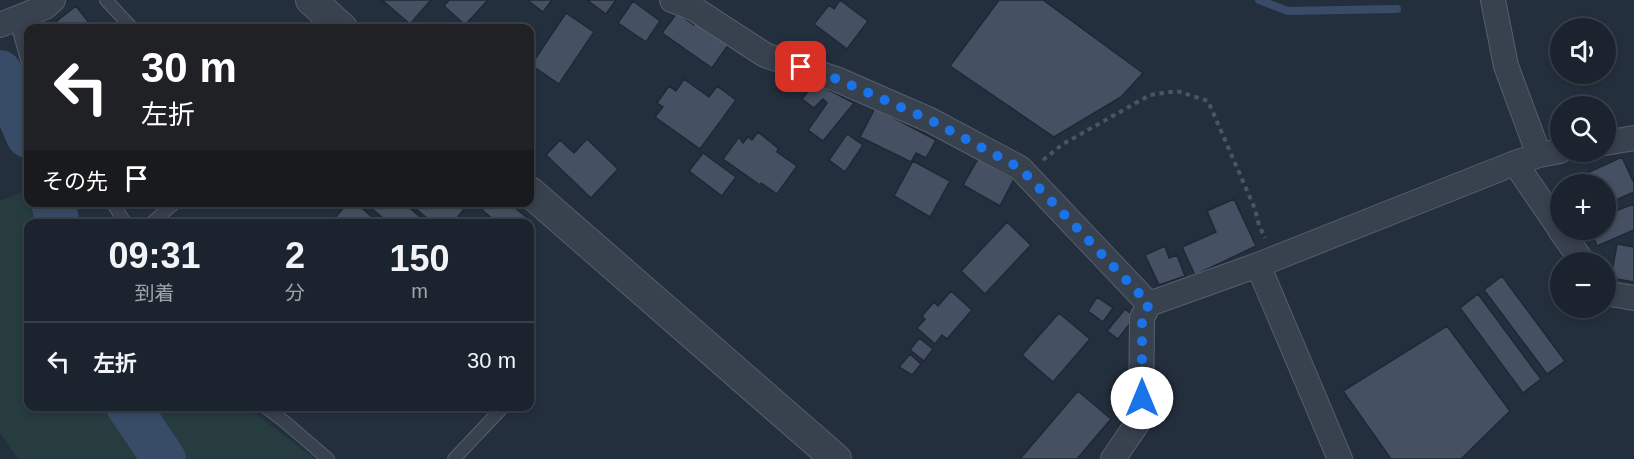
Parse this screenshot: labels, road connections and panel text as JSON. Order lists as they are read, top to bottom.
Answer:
{
  "page": {
    "map_buttons": ["+", "−"],
    "turn": ["30 m", "左折"],
    "then": "その先",
    "eta": [
      "09:31",
      "到着",
      "2",
      "分",
      "150",
      "m"
    ],
    "list": [
      {
        "name": "左折",
        "value": "30 m"
      }
    ]
  }
}
